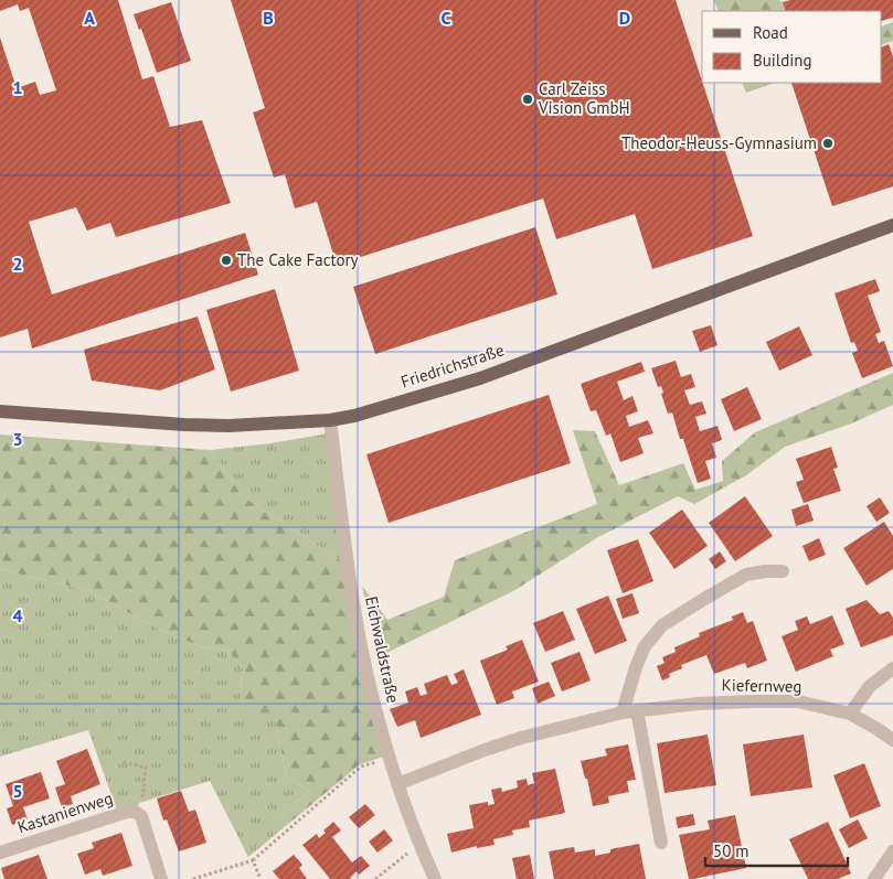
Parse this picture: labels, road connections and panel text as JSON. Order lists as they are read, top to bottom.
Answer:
{
  "streets": {
    "main road": ["Friedrichstraße"],
    "street": ["Eichwaldstraße", "Kiefernweg", "Kastanienweg"]
  },
  "crossings": [
    ["Friedrichstraße", "Eichwaldstraße"],
    ["Eichwaldstraße", "Kiefernweg"]
  ],
  "places": ["Carl Zeiss Vision GmbH", "Theodor-Heuss-Gymnasium", "The Cake Factory"],
  "legend": ["Road", "Building"],
  "scale_bar": "50 m",
  "grid": {
    "columns": [
      "A",
      "B",
      "C",
      "D"
    ],
    "rows": [
      "1",
      "2",
      "3",
      "4",
      "5"
    ]
  }
}
